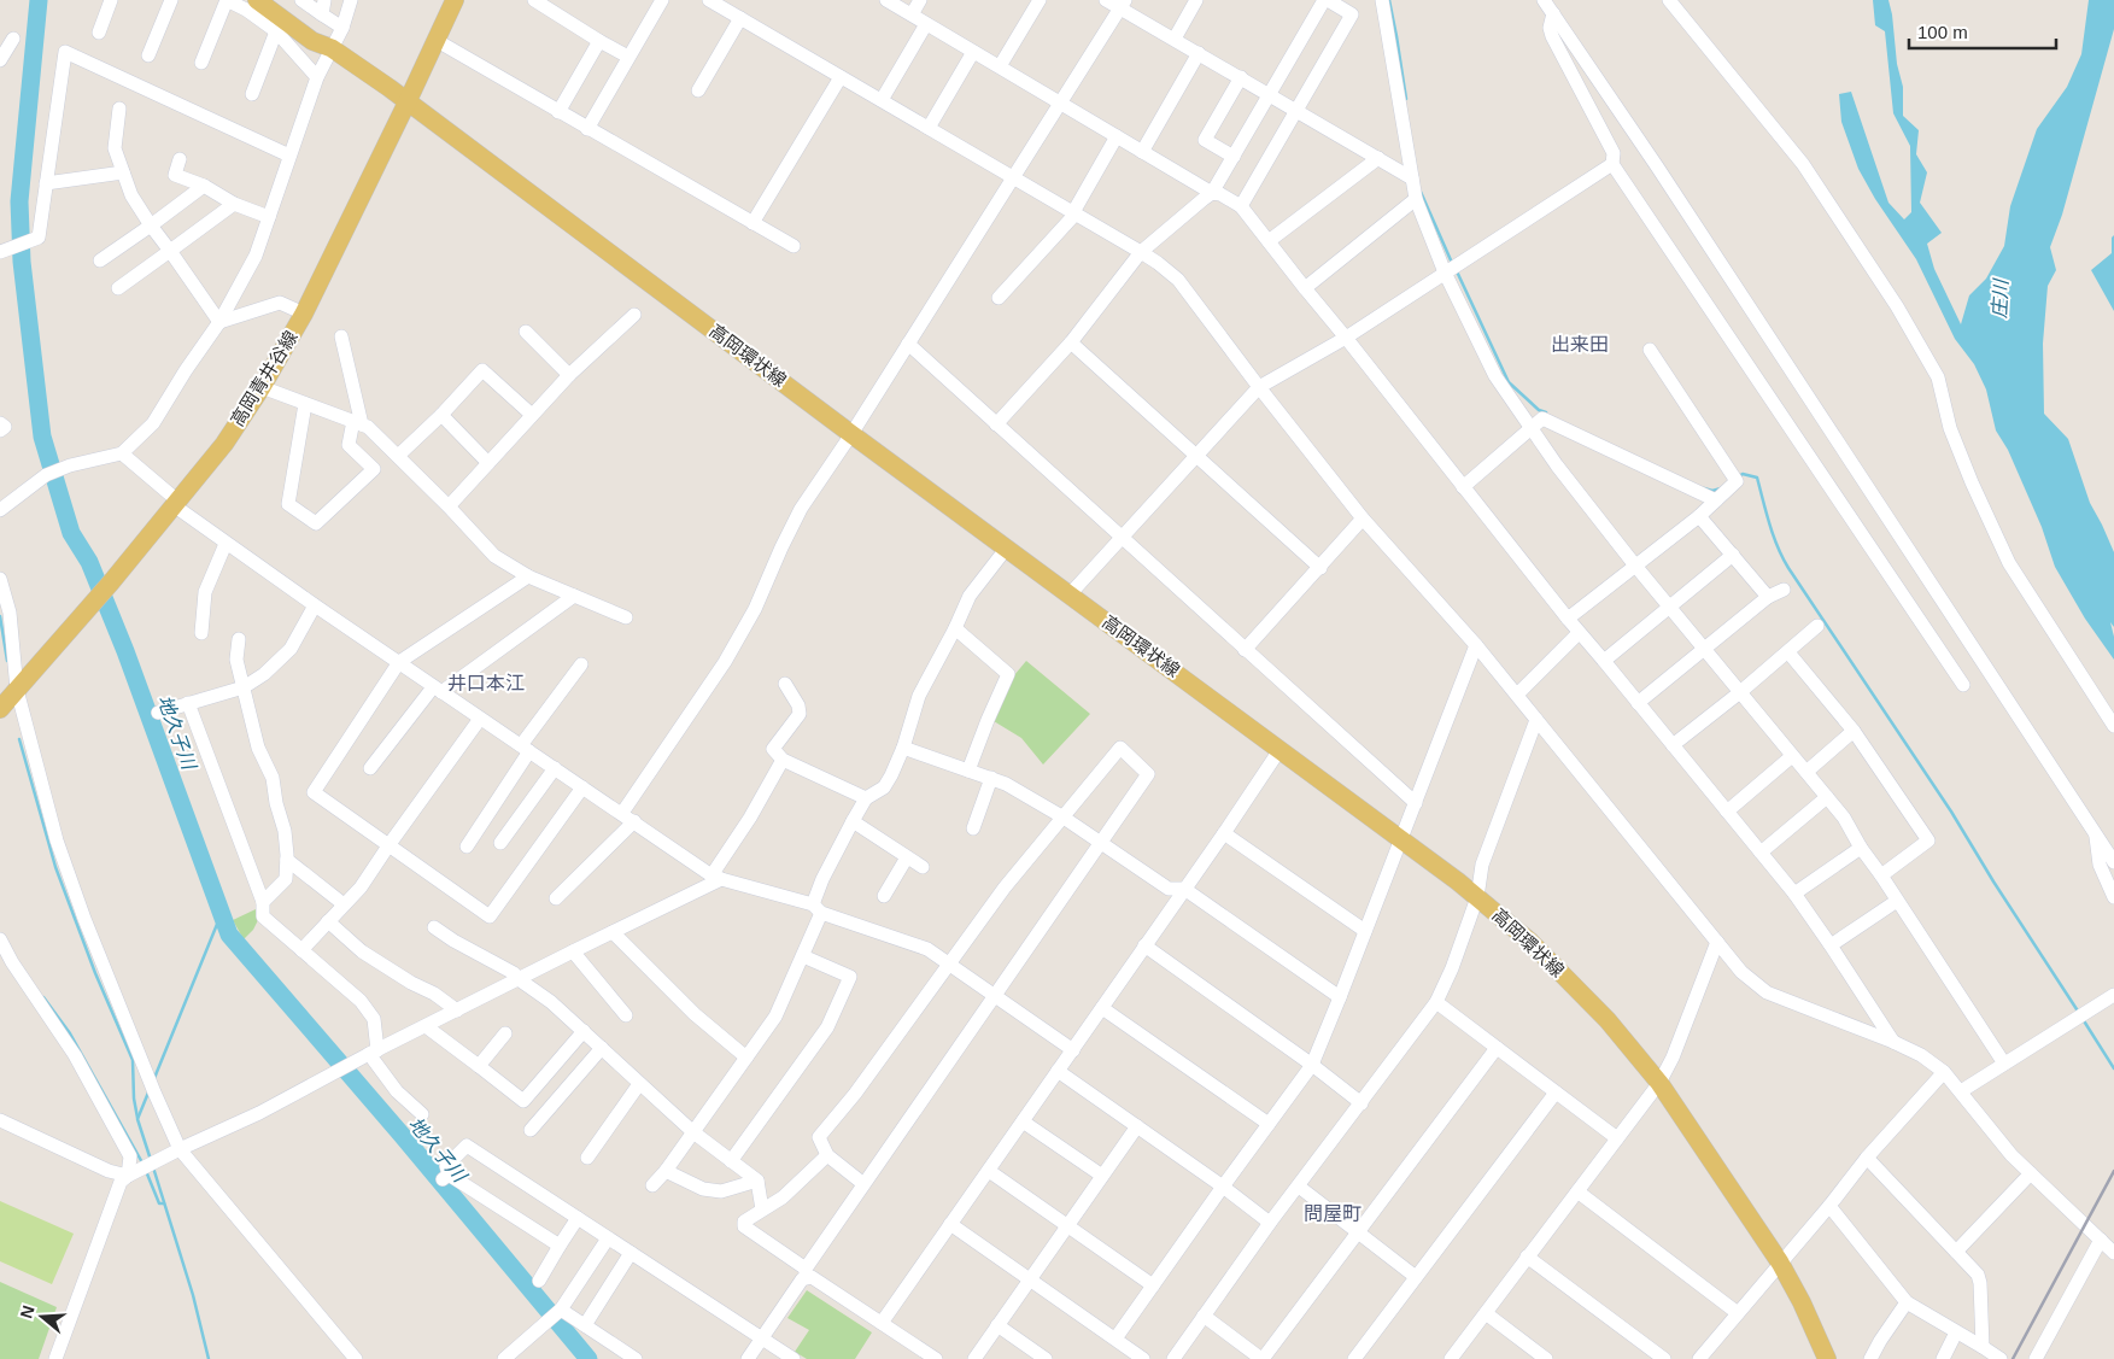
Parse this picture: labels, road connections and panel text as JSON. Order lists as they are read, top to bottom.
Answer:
{
  "streets": {
    "main road": ["高岡環状線", "高岡青井谷線"]
  },
  "crossings": [
    ["高岡環状線", "高岡青井谷線"]
  ],
  "districts": ["出来田", "井口本江", "問屋町"],
  "water": ["庄川", "地久子川"],
  "scale_bar": "100 m",
  "north": "left"
}
